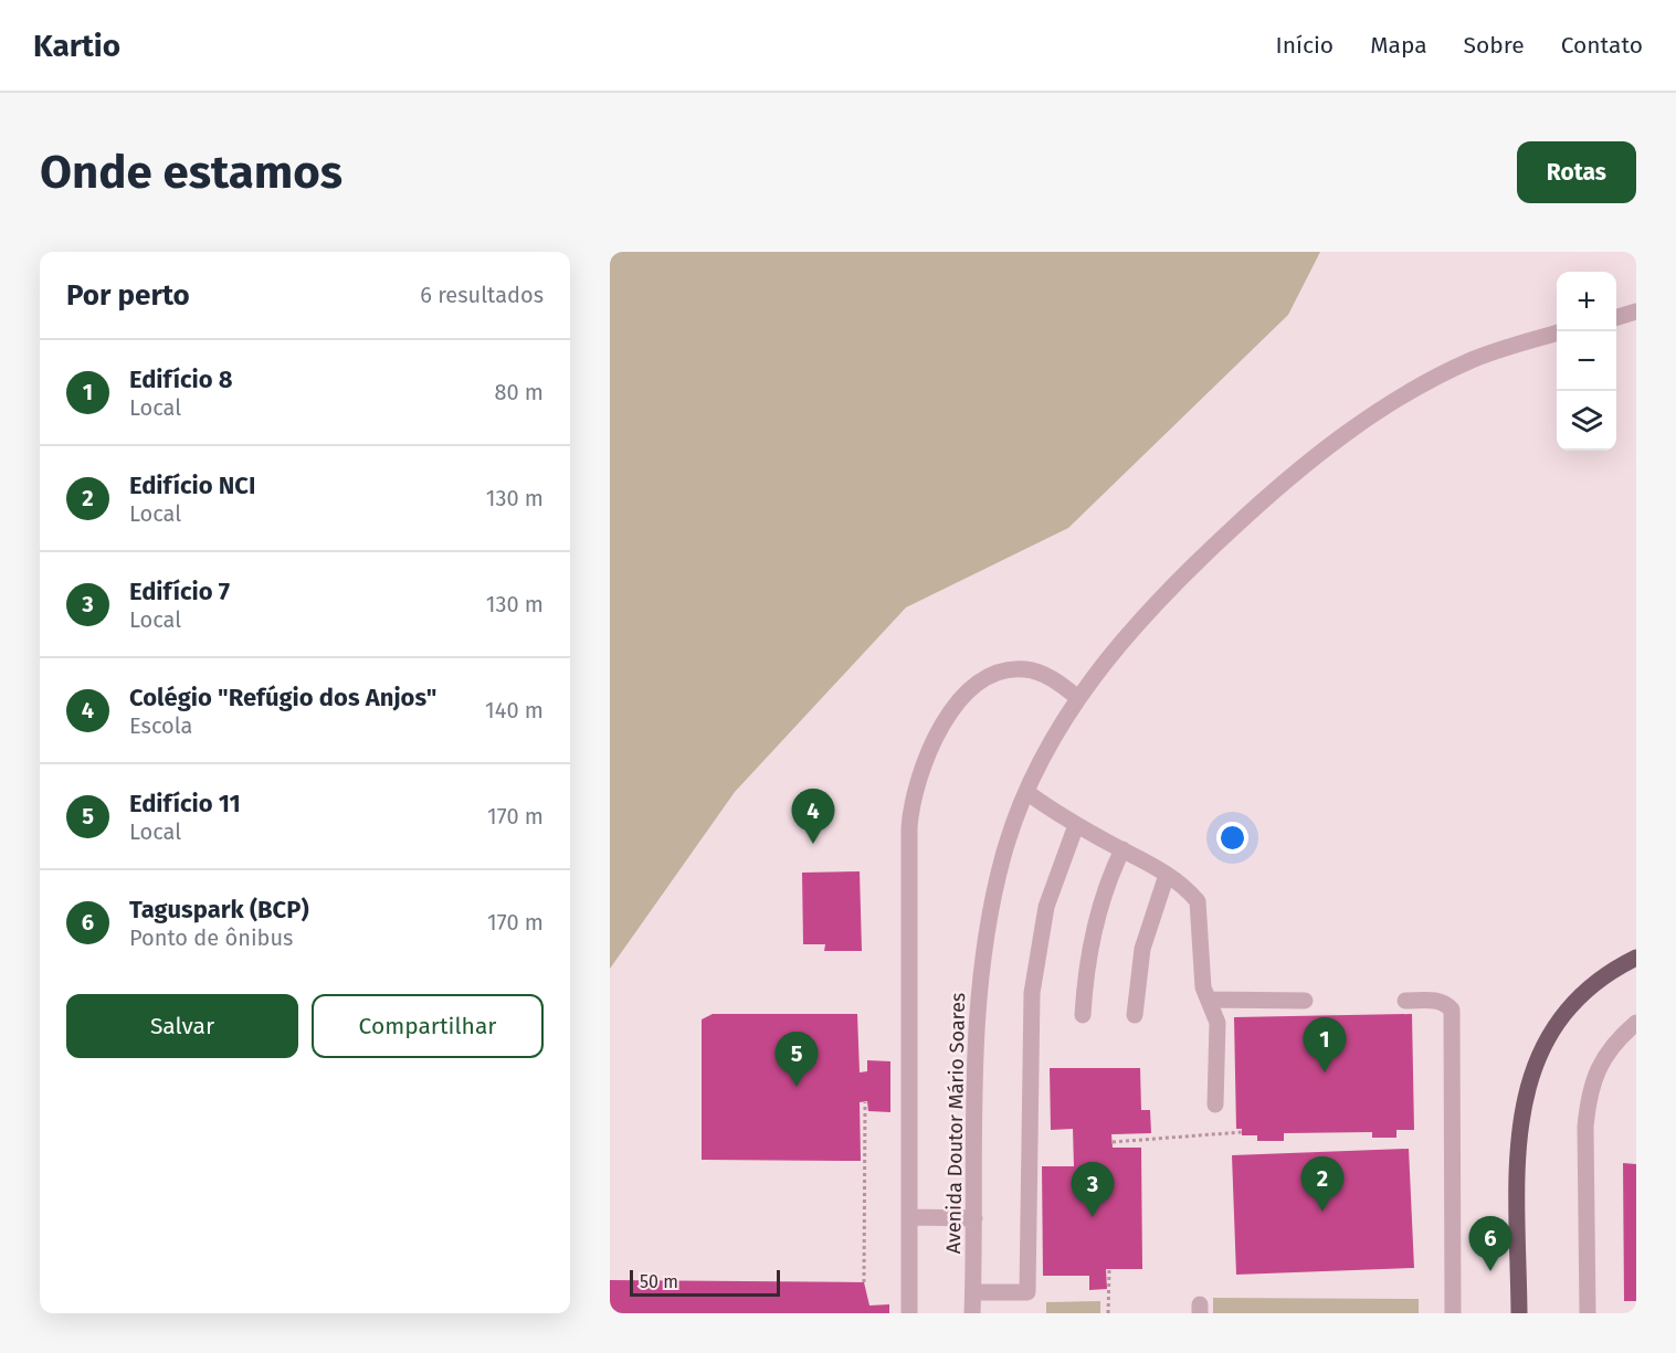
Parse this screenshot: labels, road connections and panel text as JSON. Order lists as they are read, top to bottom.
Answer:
{
  "streets": {
    "street": ["Avenida Doutor Mário Soares"]
  },
  "scale_bar": "50 m",
  "page": {
    "header": "Kartio",
    "nav": [
      "Início",
      "Mapa",
      "Sobre",
      "Contato"
    ],
    "buttons": [
      "Rotas",
      ["Salvar", "Compartilhar"]
    ],
    "title": "Onde estamos",
    "heading": ["Por perto", "6 resultados"],
    "map_buttons": ["+", "−"],
    "list": [
      {
        "mark": "1",
        "name": "Edifício 8",
        "note": "Local",
        "value": "80 m"
      },
      {
        "mark": "2",
        "name": "Edifício NCI",
        "note": "Local",
        "value": "130 m"
      },
      {
        "mark": "3",
        "name": "Edifício 7",
        "note": "Local",
        "value": "130 m"
      },
      {
        "mark": "4",
        "name": "Colégio \"Refúgio dos Anjos\"",
        "note": "Escola",
        "value": "140 m"
      },
      {
        "mark": "5",
        "name": "Edifício 11",
        "note": "Local",
        "value": "170 m"
      },
      {
        "mark": "6",
        "name": "Taguspark (BCP)",
        "note": "Ponto de ônibus",
        "value": "170 m"
      }
    ],
    "pins": [
      "4",
      "1",
      "5",
      "2",
      "3",
      "6"
    ],
    "scale": "50 m"
  }
}
